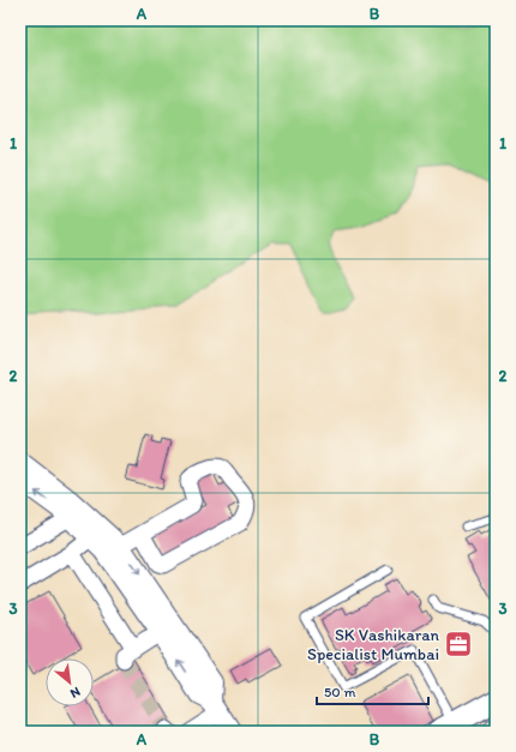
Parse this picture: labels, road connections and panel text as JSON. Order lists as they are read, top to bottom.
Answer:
{
  "places": {
    "office": ["SK Vashikaran Specialist Mumbai"]
  },
  "scale_bar": "50 m",
  "north": "bottom right",
  "grid": {
    "columns": ["A", "B"],
    "rows": ["1", "2", "3"]
  }
}
